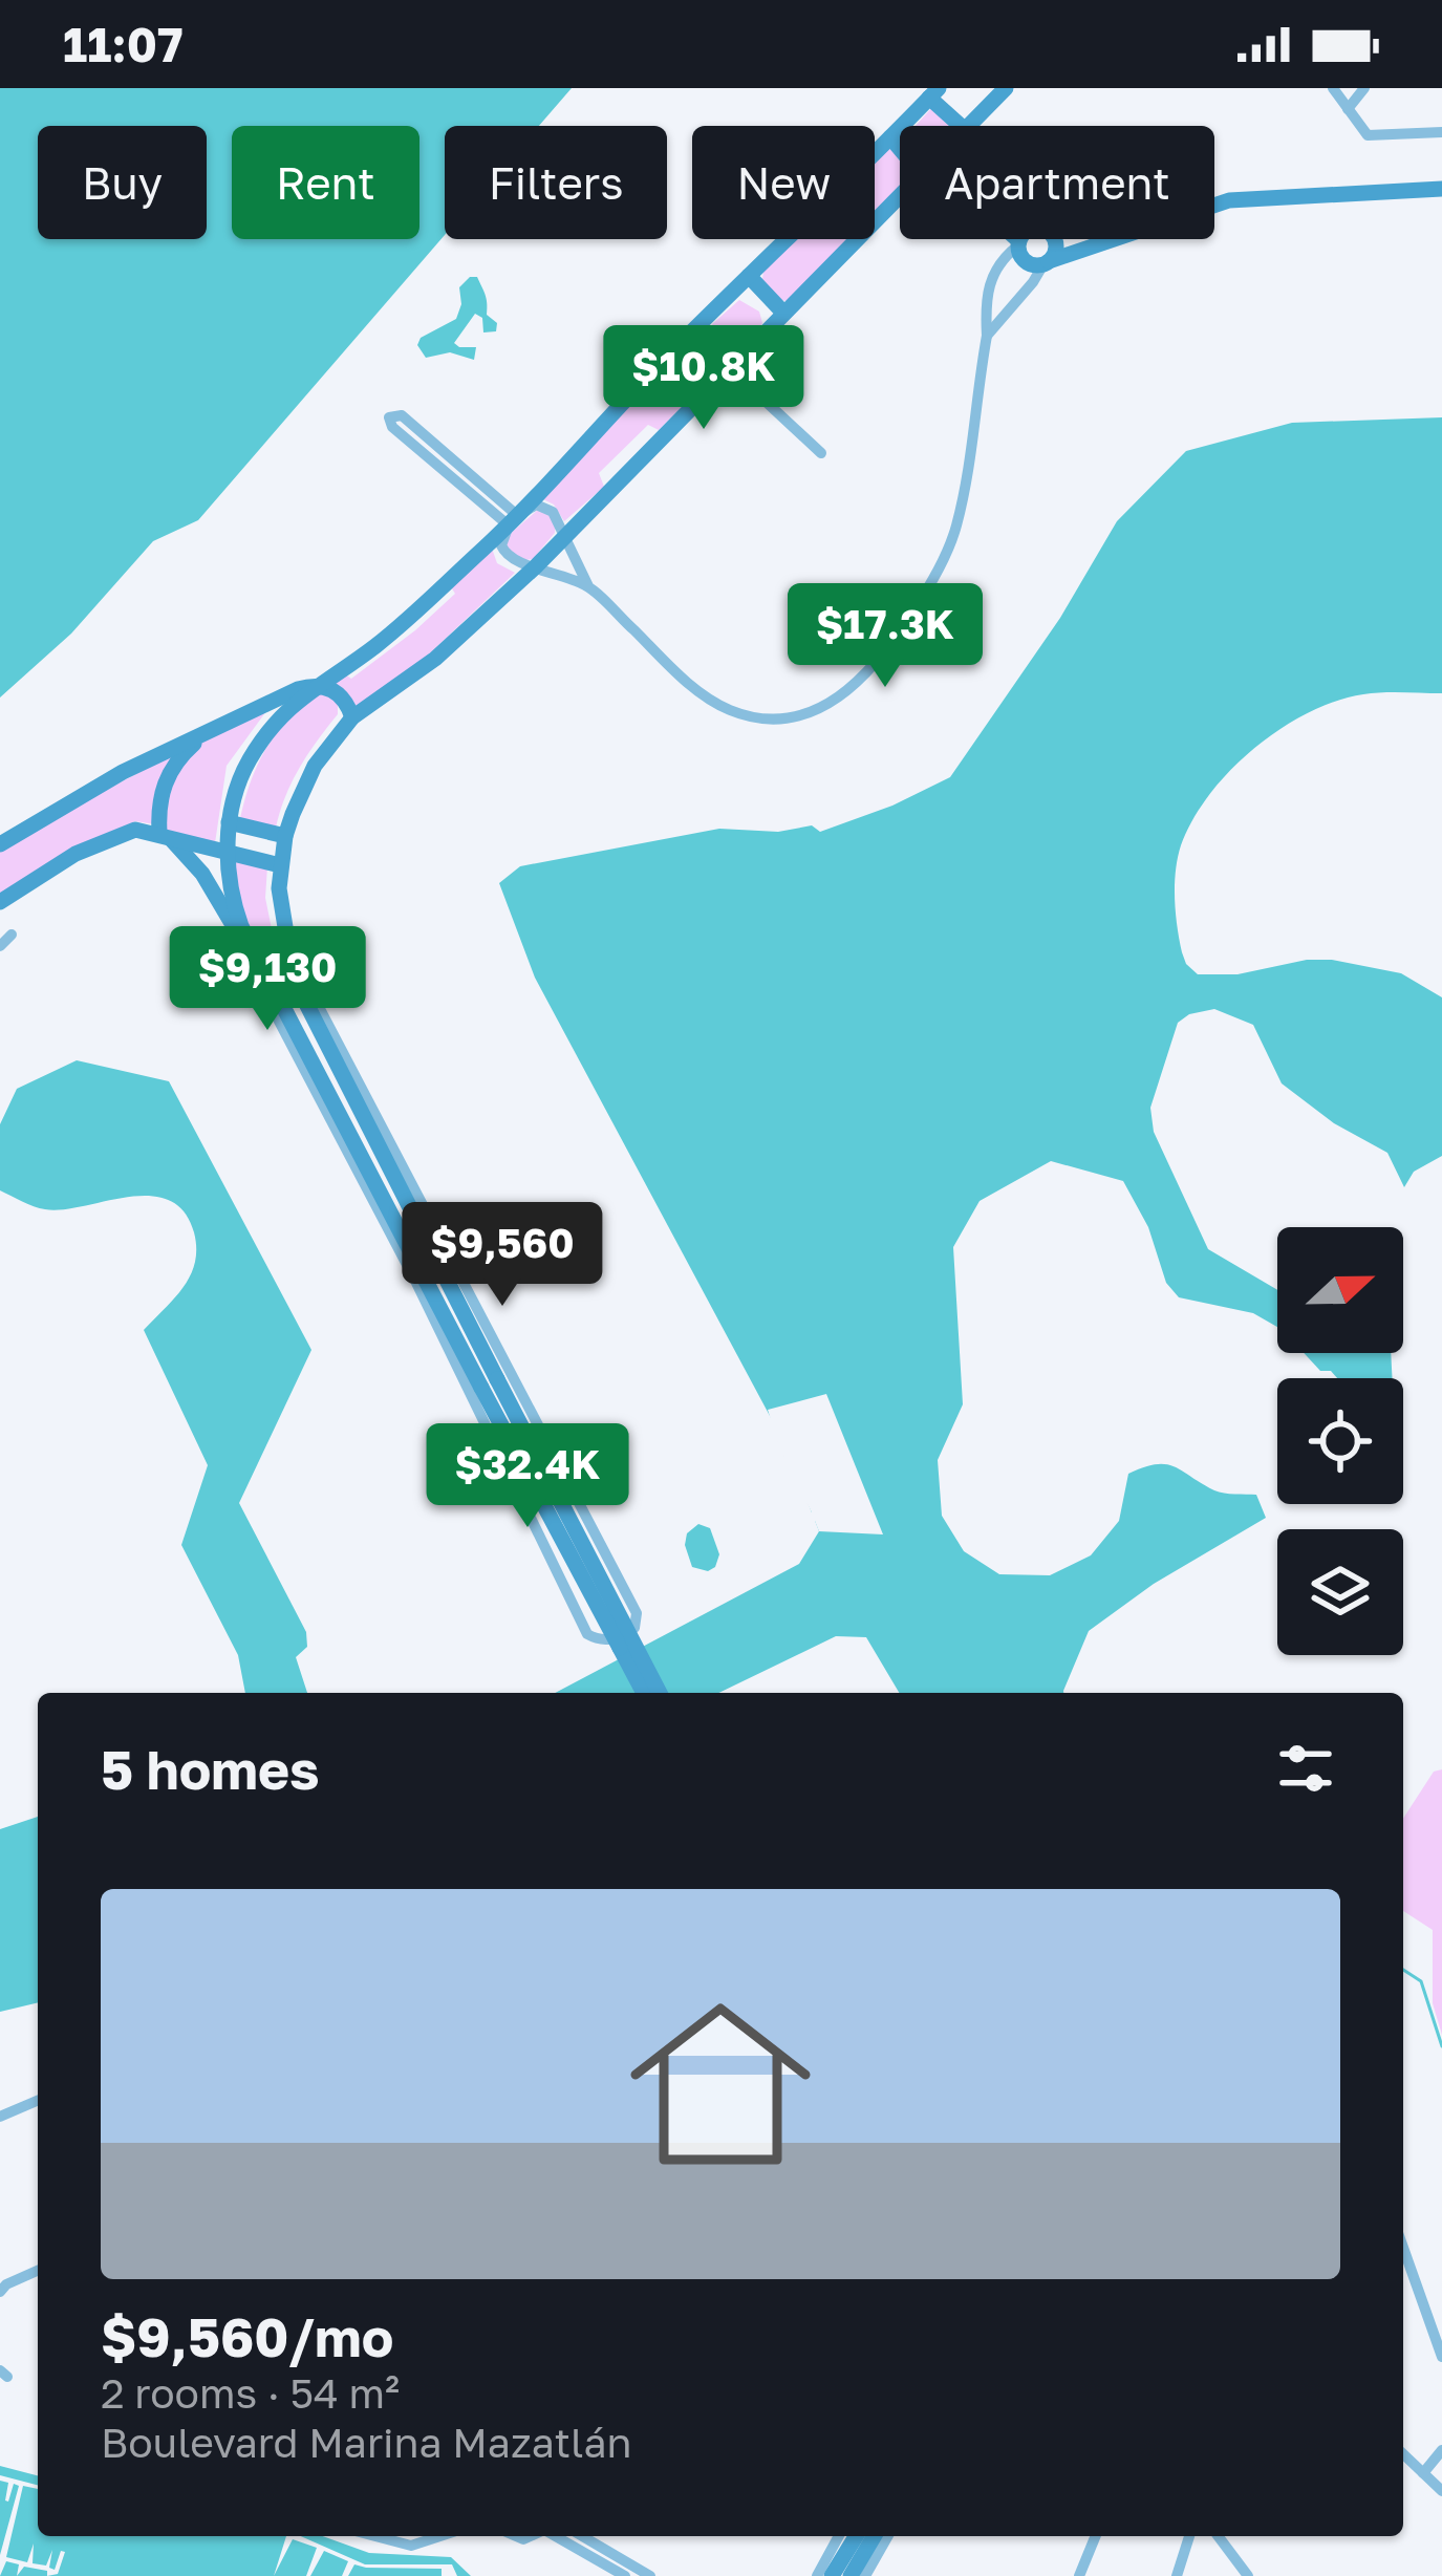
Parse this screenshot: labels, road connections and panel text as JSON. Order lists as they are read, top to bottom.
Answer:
{
  "north": "right",
  "page": {
    "status": "11:07",
    "chip": [
      "Buy",
      "Rent",
      "Filters",
      "New",
      "Apartment"
    ],
    "price": [
      "$10.8K",
      "$17.3K",
      "$9,130",
      "$9,560",
      "$32.4K"
    ],
    "heading": "5 homes",
    "list": [
      {
        "name": "$9,560/mo",
        "note": "2 rooms · 54 m² · Boulevard Marina Mazatlán"
      }
    ]
  }
}
